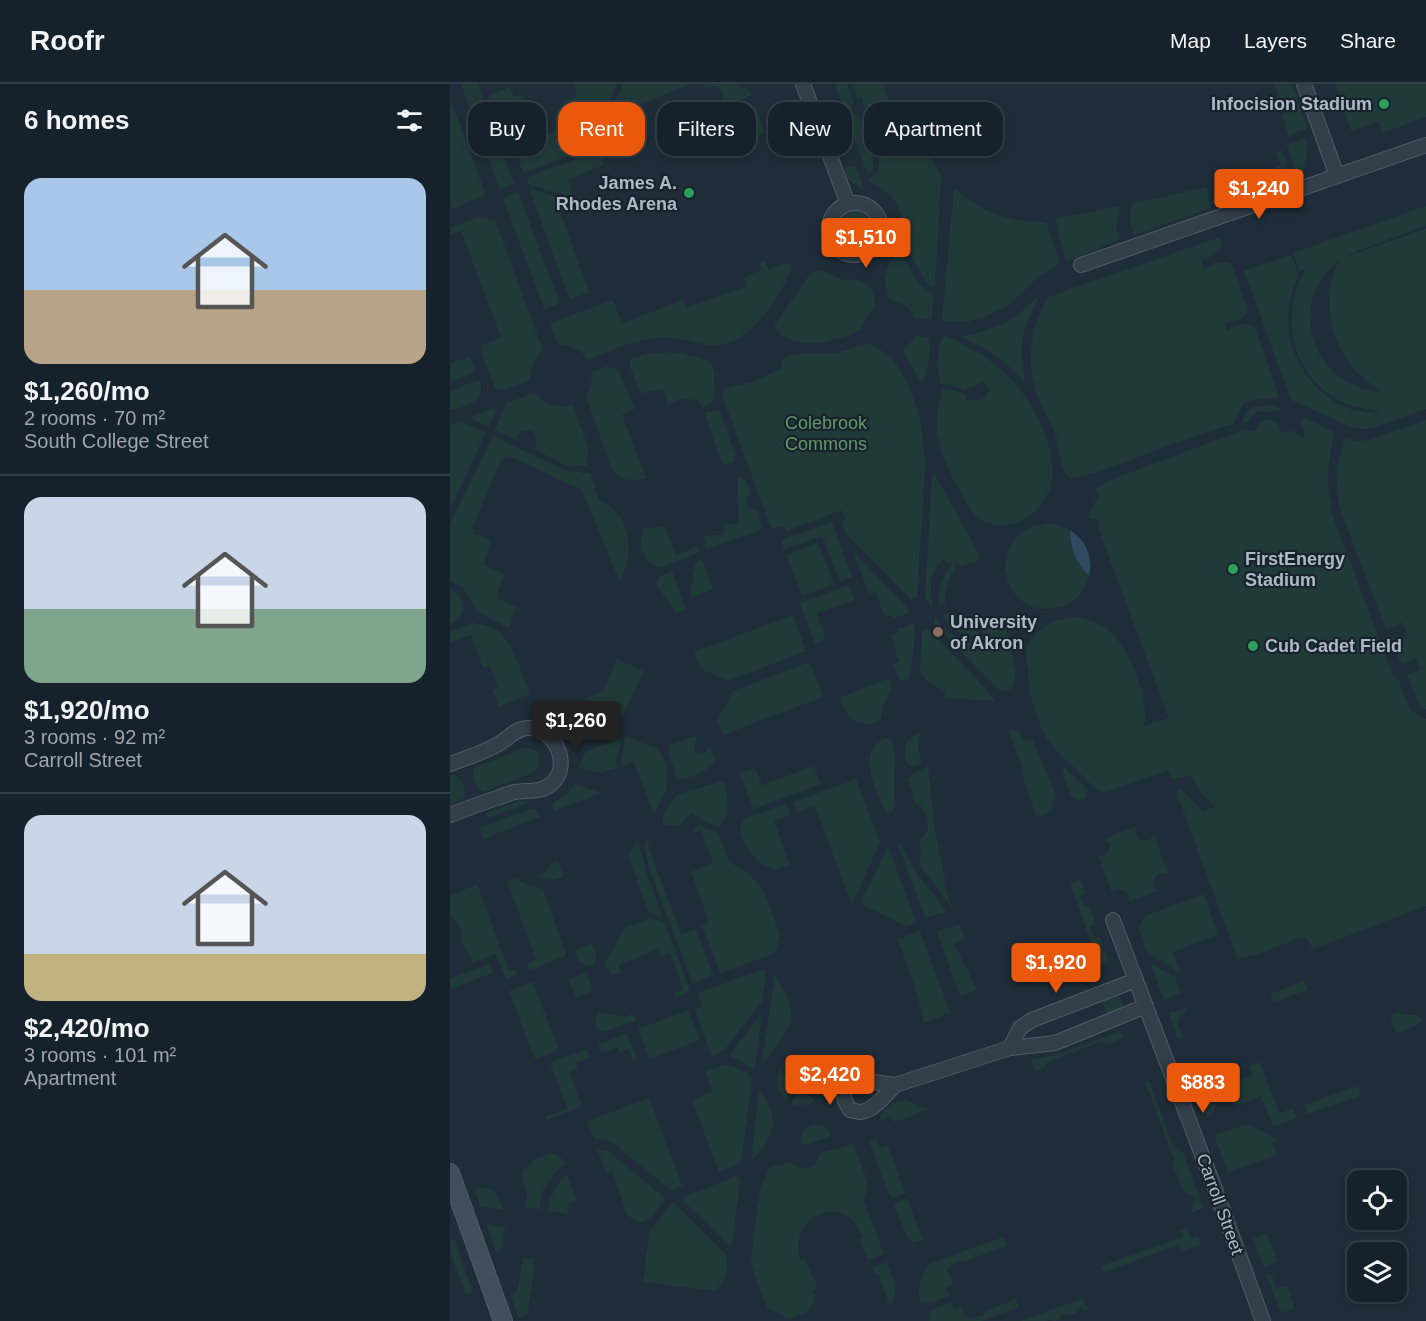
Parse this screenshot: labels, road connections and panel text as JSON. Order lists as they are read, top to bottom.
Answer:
{
  "streets": {
    "street": ["Carroll Street"]
  },
  "parks": ["Colebrook Commons"],
  "places": [
    "Infocision Stadium",
    "James A. Rhodes Arena",
    "FirstEnergy Stadium",
    "University of Akron",
    "Cub Cadet Field"
  ],
  "page": {
    "header": "Roofr",
    "nav": ["Map", "Layers", "Share"],
    "heading": "6 homes",
    "chip": [
      "Buy",
      "Rent",
      "Filters",
      "New",
      "Apartment"
    ],
    "list": [
      {
        "name": "$1,260/mo",
        "note": "2 rooms · 70 m² · South College Street"
      },
      {
        "name": "$1,920/mo",
        "note": "3 rooms · 92 m² · Carroll Street"
      },
      {
        "name": "$2,420/mo",
        "note": "3 rooms · 101 m² · Apartment"
      }
    ],
    "price": [
      "$1,240",
      "$1,510",
      "$1,260",
      "$1,920",
      "$2,420",
      "$883"
    ]
  }
}
